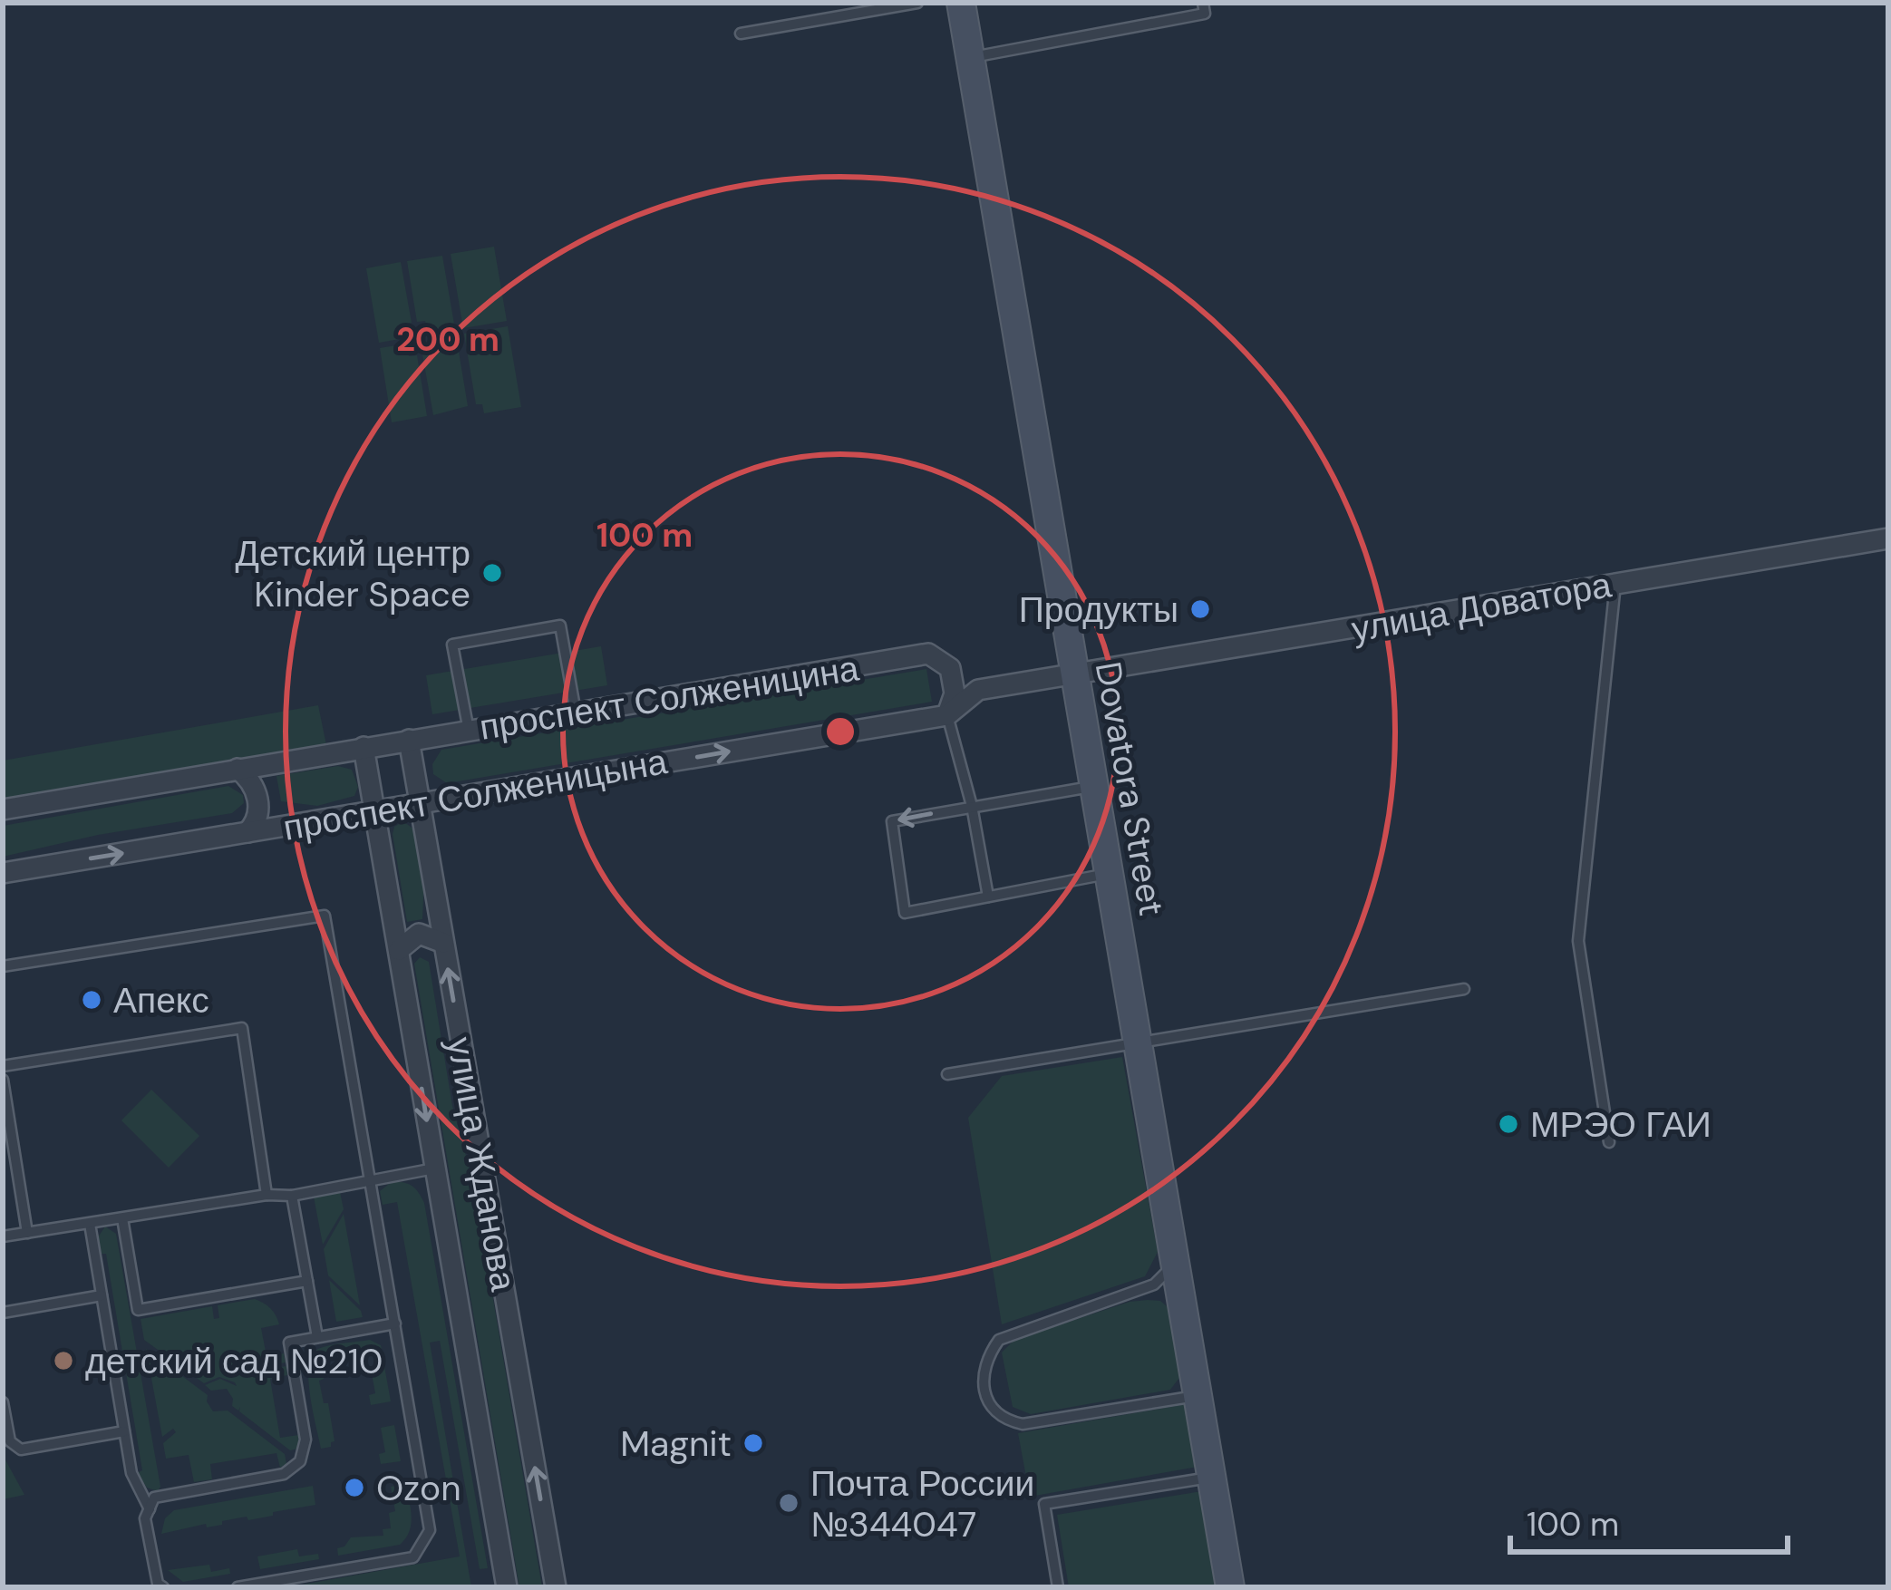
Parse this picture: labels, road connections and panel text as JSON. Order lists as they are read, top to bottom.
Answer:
{
  "streets": {
    "street": [
      "улица Доватора",
      "проспект Солженицина",
      "Dovatora Street",
      "проспект Солженицына",
      "улица Жданова"
    ]
  },
  "crossings": [
    ["улица Доватора", "Dovatora Street"],
    ["проспект Солженицина", "проспект Солженицына"],
    ["проспект Солженицина", "улица Жданова"],
    ["проспект Солженицына", "улица Жданова"]
  ],
  "places": [
    "Детский центр Kinder Space",
    "Продукты",
    "Апекс",
    "МРЭО ГАИ",
    "детский сад №210",
    "Magnit",
    "Ozon",
    "Почта России №344047"
  ],
  "scale_bar": "100 m",
  "rings": ["200 m", "100 m"]
}
